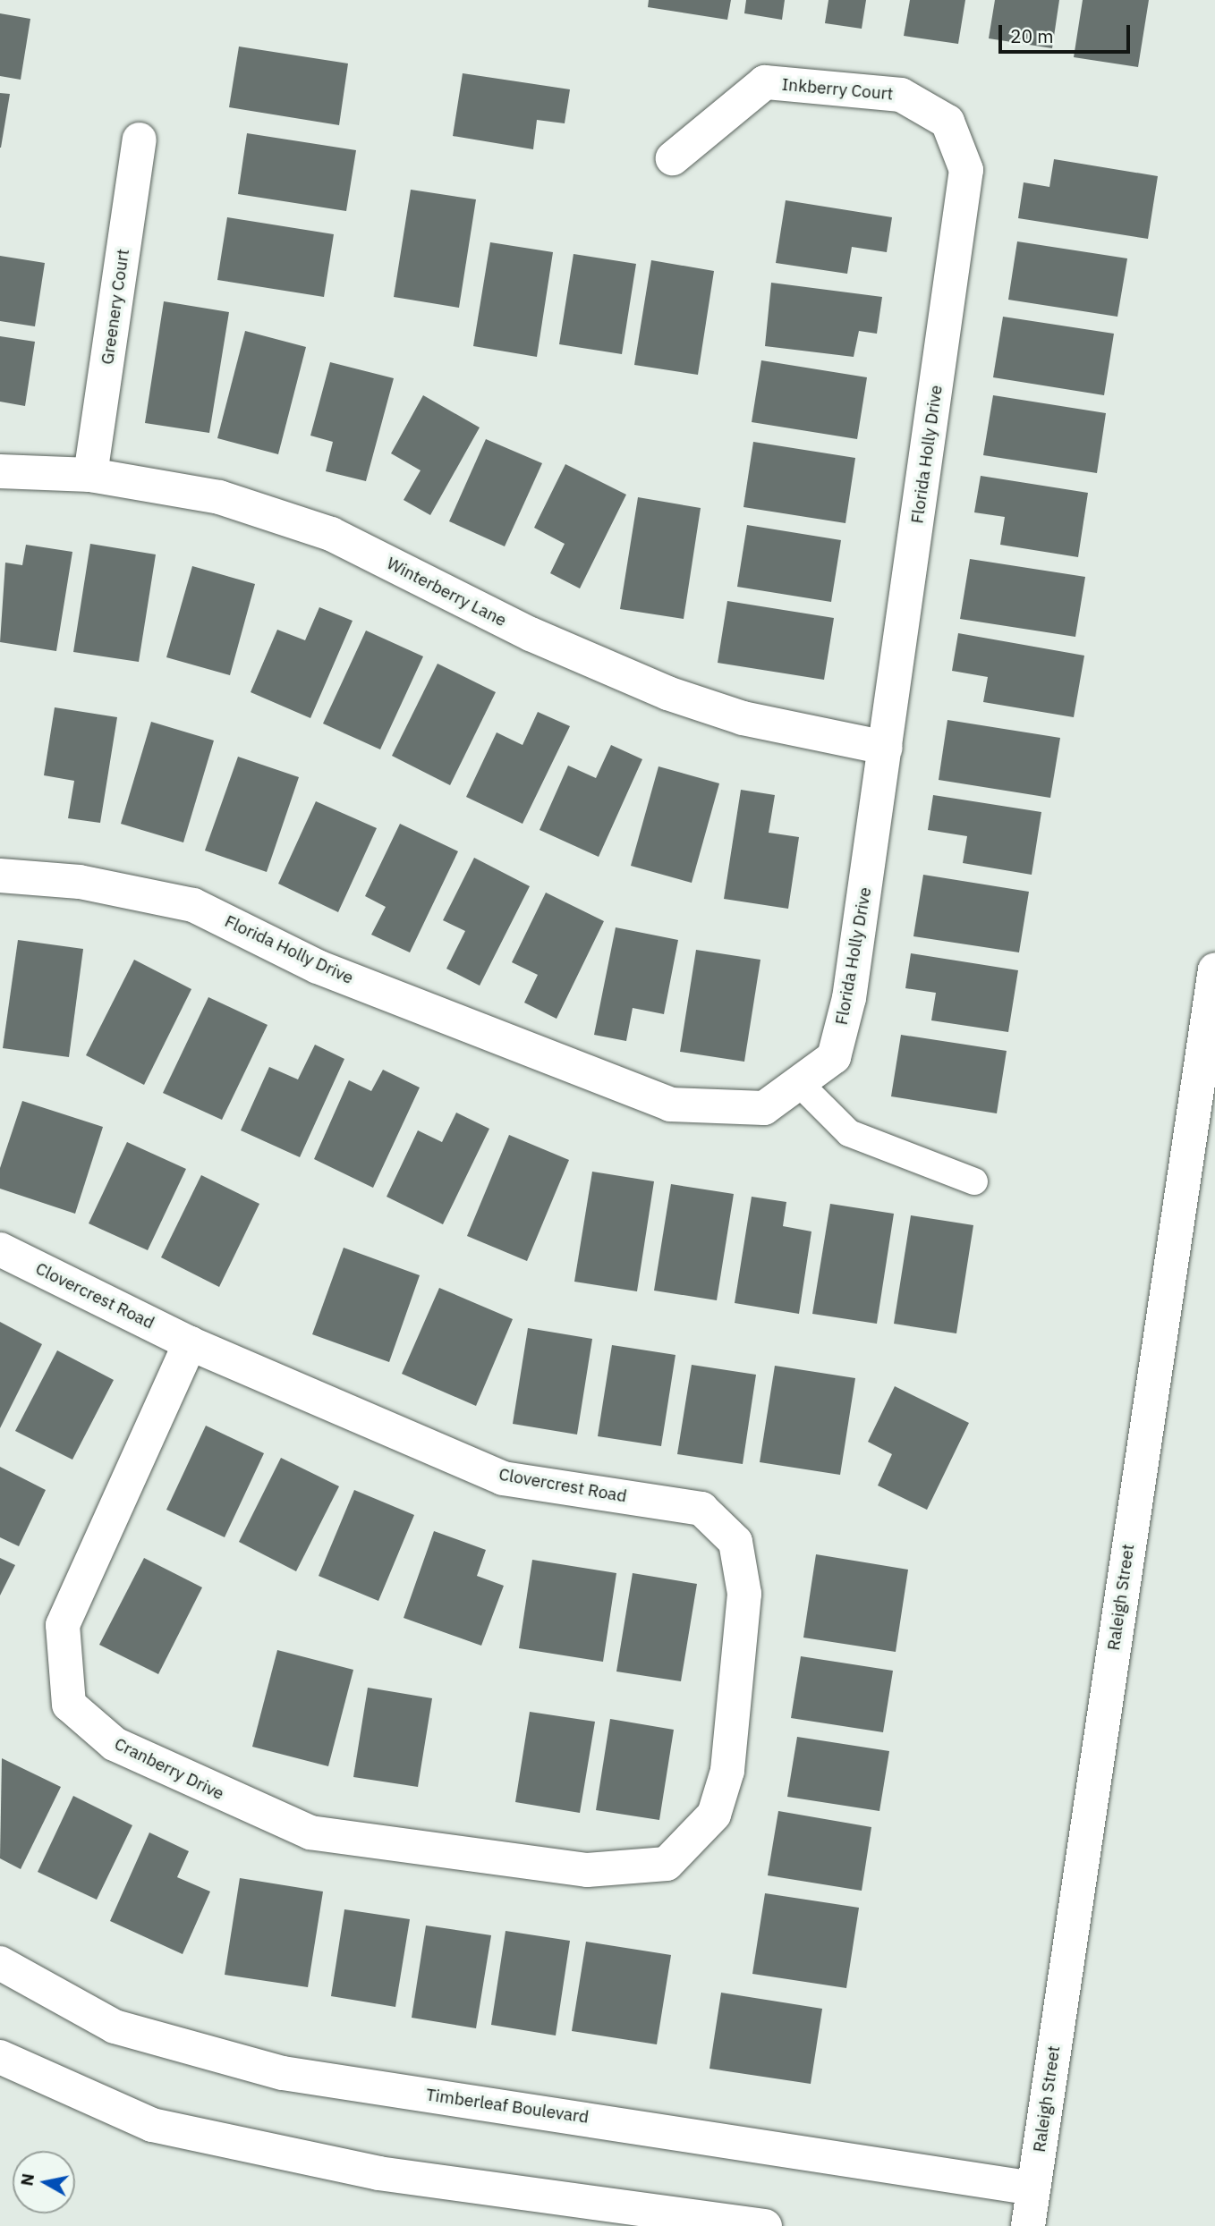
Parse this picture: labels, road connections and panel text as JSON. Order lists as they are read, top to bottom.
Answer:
{
  "streets": {
    "street": [
      "Inkberry Court",
      "Greenery Court",
      "Florida Holly Drive",
      "Winterberry Lane",
      "Clovercrest Road",
      "Raleigh Street",
      "Cranberry Drive",
      "Timberleaf Boulevard"
    ]
  },
  "crossings": [
    ["Inkberry Court", "Florida Holly Drive"],
    ["Greenery Court", "Winterberry Lane"],
    ["Florida Holly Drive", "Winterberry Lane"],
    ["Clovercrest Road", "Cranberry Drive"],
    ["Raleigh Street", "Timberleaf Boulevard"]
  ],
  "scale_bar": "20 m",
  "north": "left"
}
